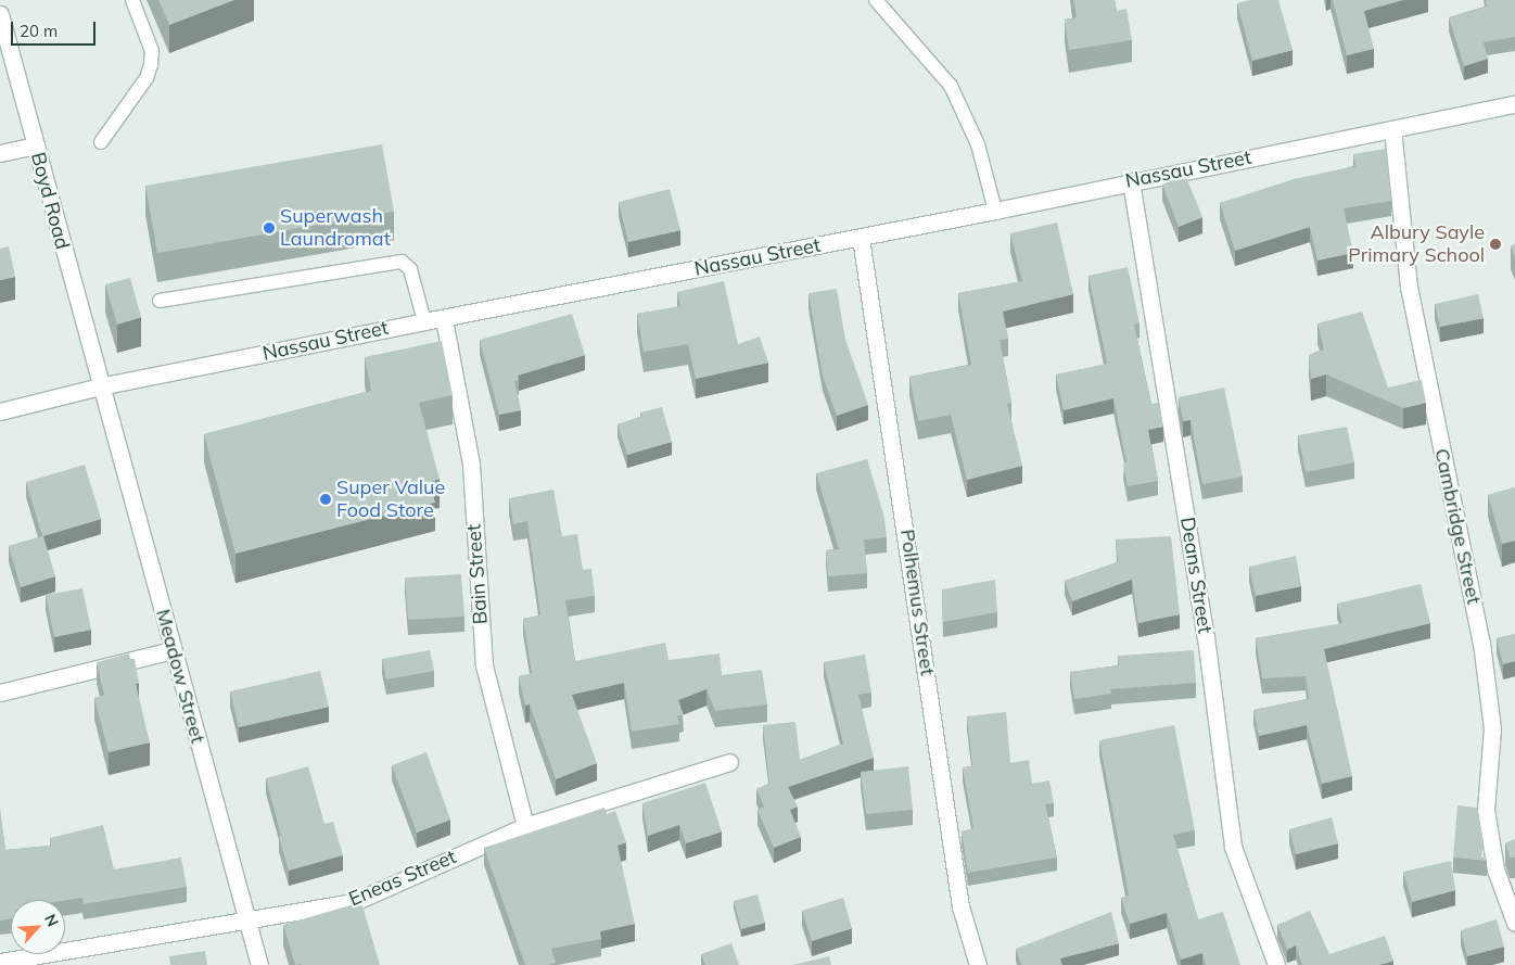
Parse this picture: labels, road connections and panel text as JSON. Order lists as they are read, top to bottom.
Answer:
{
  "streets": {
    "street": [
      "Nassau Street",
      "Boyd Road",
      "Cambridge Street",
      "Bain Street",
      "Deans Street",
      "Polhemus Street",
      "Meadow Street",
      "Eneas Street"
    ]
  },
  "crossings": [
    ["Nassau Street", "Boyd Road"],
    ["Nassau Street", "Cambridge Street"],
    ["Nassau Street", "Bain Street"],
    ["Nassau Street", "Deans Street"],
    ["Nassau Street", "Polhemus Street"],
    ["Nassau Street", "Meadow Street"],
    ["Boyd Road", "Meadow Street"],
    ["Bain Street", "Eneas Street"],
    ["Meadow Street", "Eneas Street"]
  ],
  "places": ["Superwash Laundromat", "Albury Sayle Primary School", "Super Value Food Store"],
  "scale_bar": "20 m",
  "north": "top right"
}
